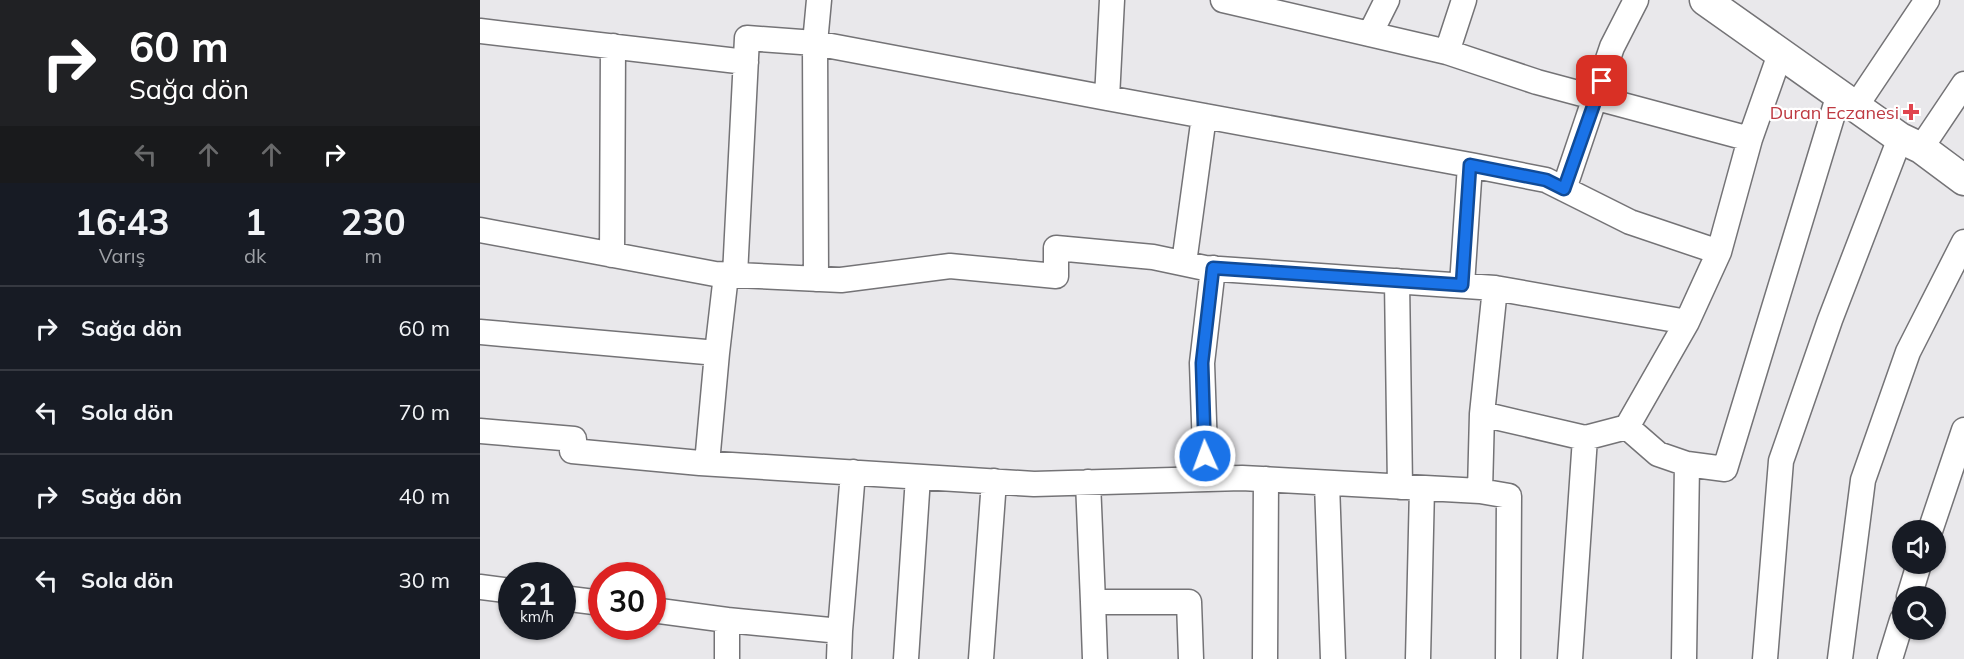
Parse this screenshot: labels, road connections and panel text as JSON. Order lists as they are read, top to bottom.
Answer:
{
  "places": {
    "health": ["Duran Eczanesi"]
  },
  "page": {
    "turn": ["60 m", "Sağa dön"],
    "eta": [
      "16:43",
      "Varış",
      "1",
      "dk",
      "230",
      "m"
    ],
    "list": [
      {
        "name": "Sağa dön",
        "value": "60 m"
      },
      {
        "name": "Sola dön",
        "value": "70 m"
      },
      {
        "name": "Sağa dön",
        "value": "40 m"
      },
      {
        "name": "Sola dön",
        "value": "30 m"
      }
    ],
    "speed": "21 km/h",
    "limit": "30"
  }
}
